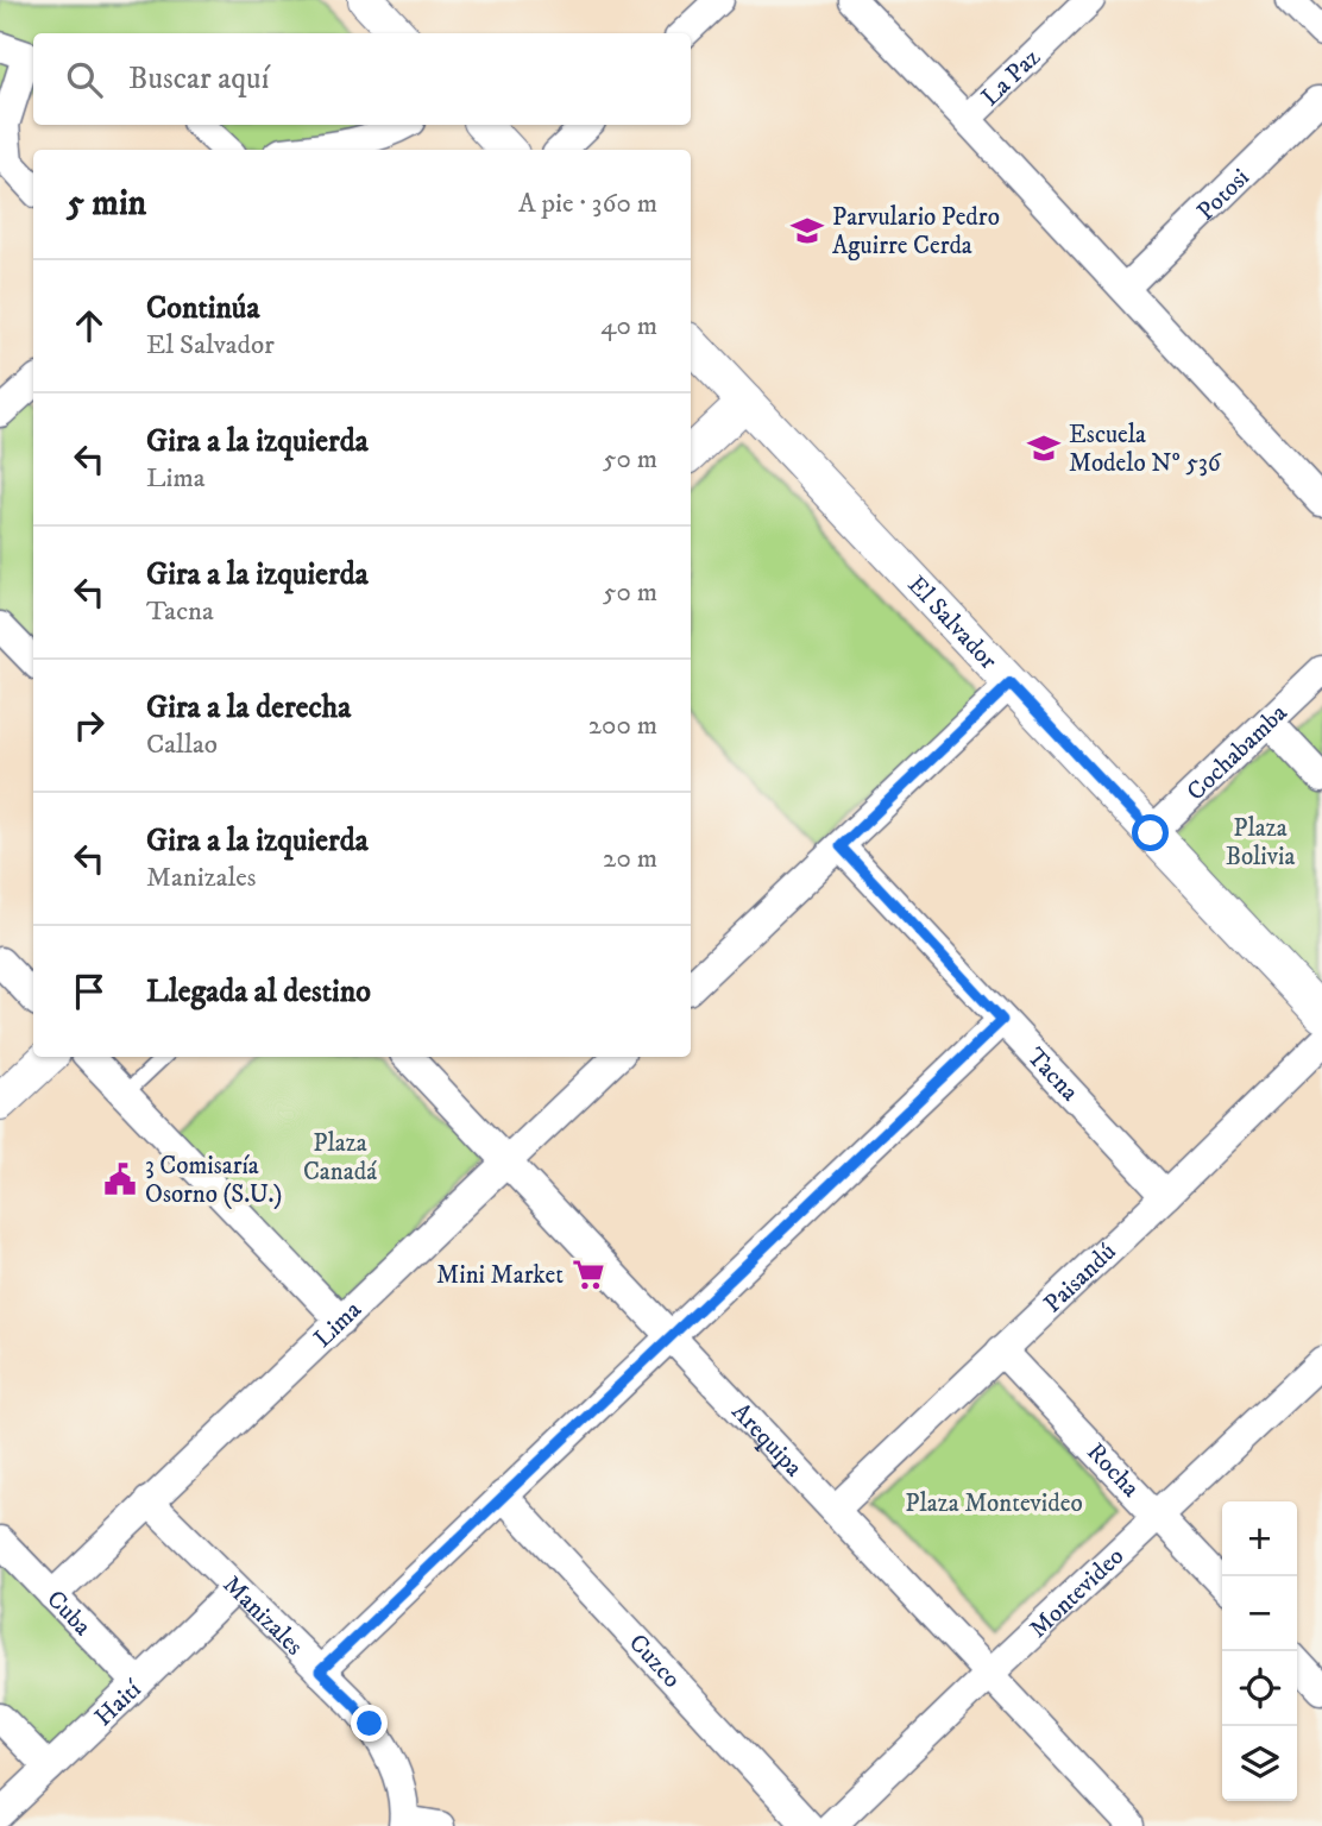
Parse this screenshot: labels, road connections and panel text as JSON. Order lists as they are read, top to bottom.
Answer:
{
  "streets": {
    "street": [
      "La Paz",
      "Potosi",
      "El Salvador",
      "Cochabamba",
      "Tacna",
      "Paisandú",
      "Lima",
      "Arequipa",
      "Rocha",
      "Montevideo",
      "Cuba",
      "Manizales",
      "Cuzco",
      "Haití"
    ]
  },
  "crossings": [
    ["El Salvador", "Cochabamba"],
    ["Tacna", "Paisandú"],
    ["Paisandú", "Arequipa"],
    ["Paisandú", "Rocha"],
    ["Lima", "Arequipa"],
    ["Lima", "Cuba"],
    ["Lima", "Manizales"],
    ["Arequipa", "Montevideo"],
    ["Rocha", "Montevideo"],
    ["Cuba", "Haití"],
    ["Manizales", "Haití"]
  ],
  "parks": ["Plaza Bolivia", "Plaza Canadá", "Plaza Montevideo"],
  "places": {
    "school or university": ["Parvulario Pedro Aguirre Cerda", "Escuela Modelo Nº 536"],
    "public building": ["3 Comisaría Osorno (S.U.)"],
    "supermarket": ["Mini Market"]
  },
  "page": {
    "search": "Buscar aquí",
    "heading": ["5 min", "A pie · 360 m"],
    "list": [
      ["Continúa", "El Salvador", "40 m"],
      ["Gira a la izquierda", "Lima", "50 m"],
      ["Gira a la izquierda", "Tacna", "50 m"],
      ["Gira a la derecha", "Callao", "200 m"],
      ["Gira a la izquierda", "Manizales", "20 m"],
      "Llegada al destino"
    ],
    "map_buttons": ["+", "−"]
  }
}
